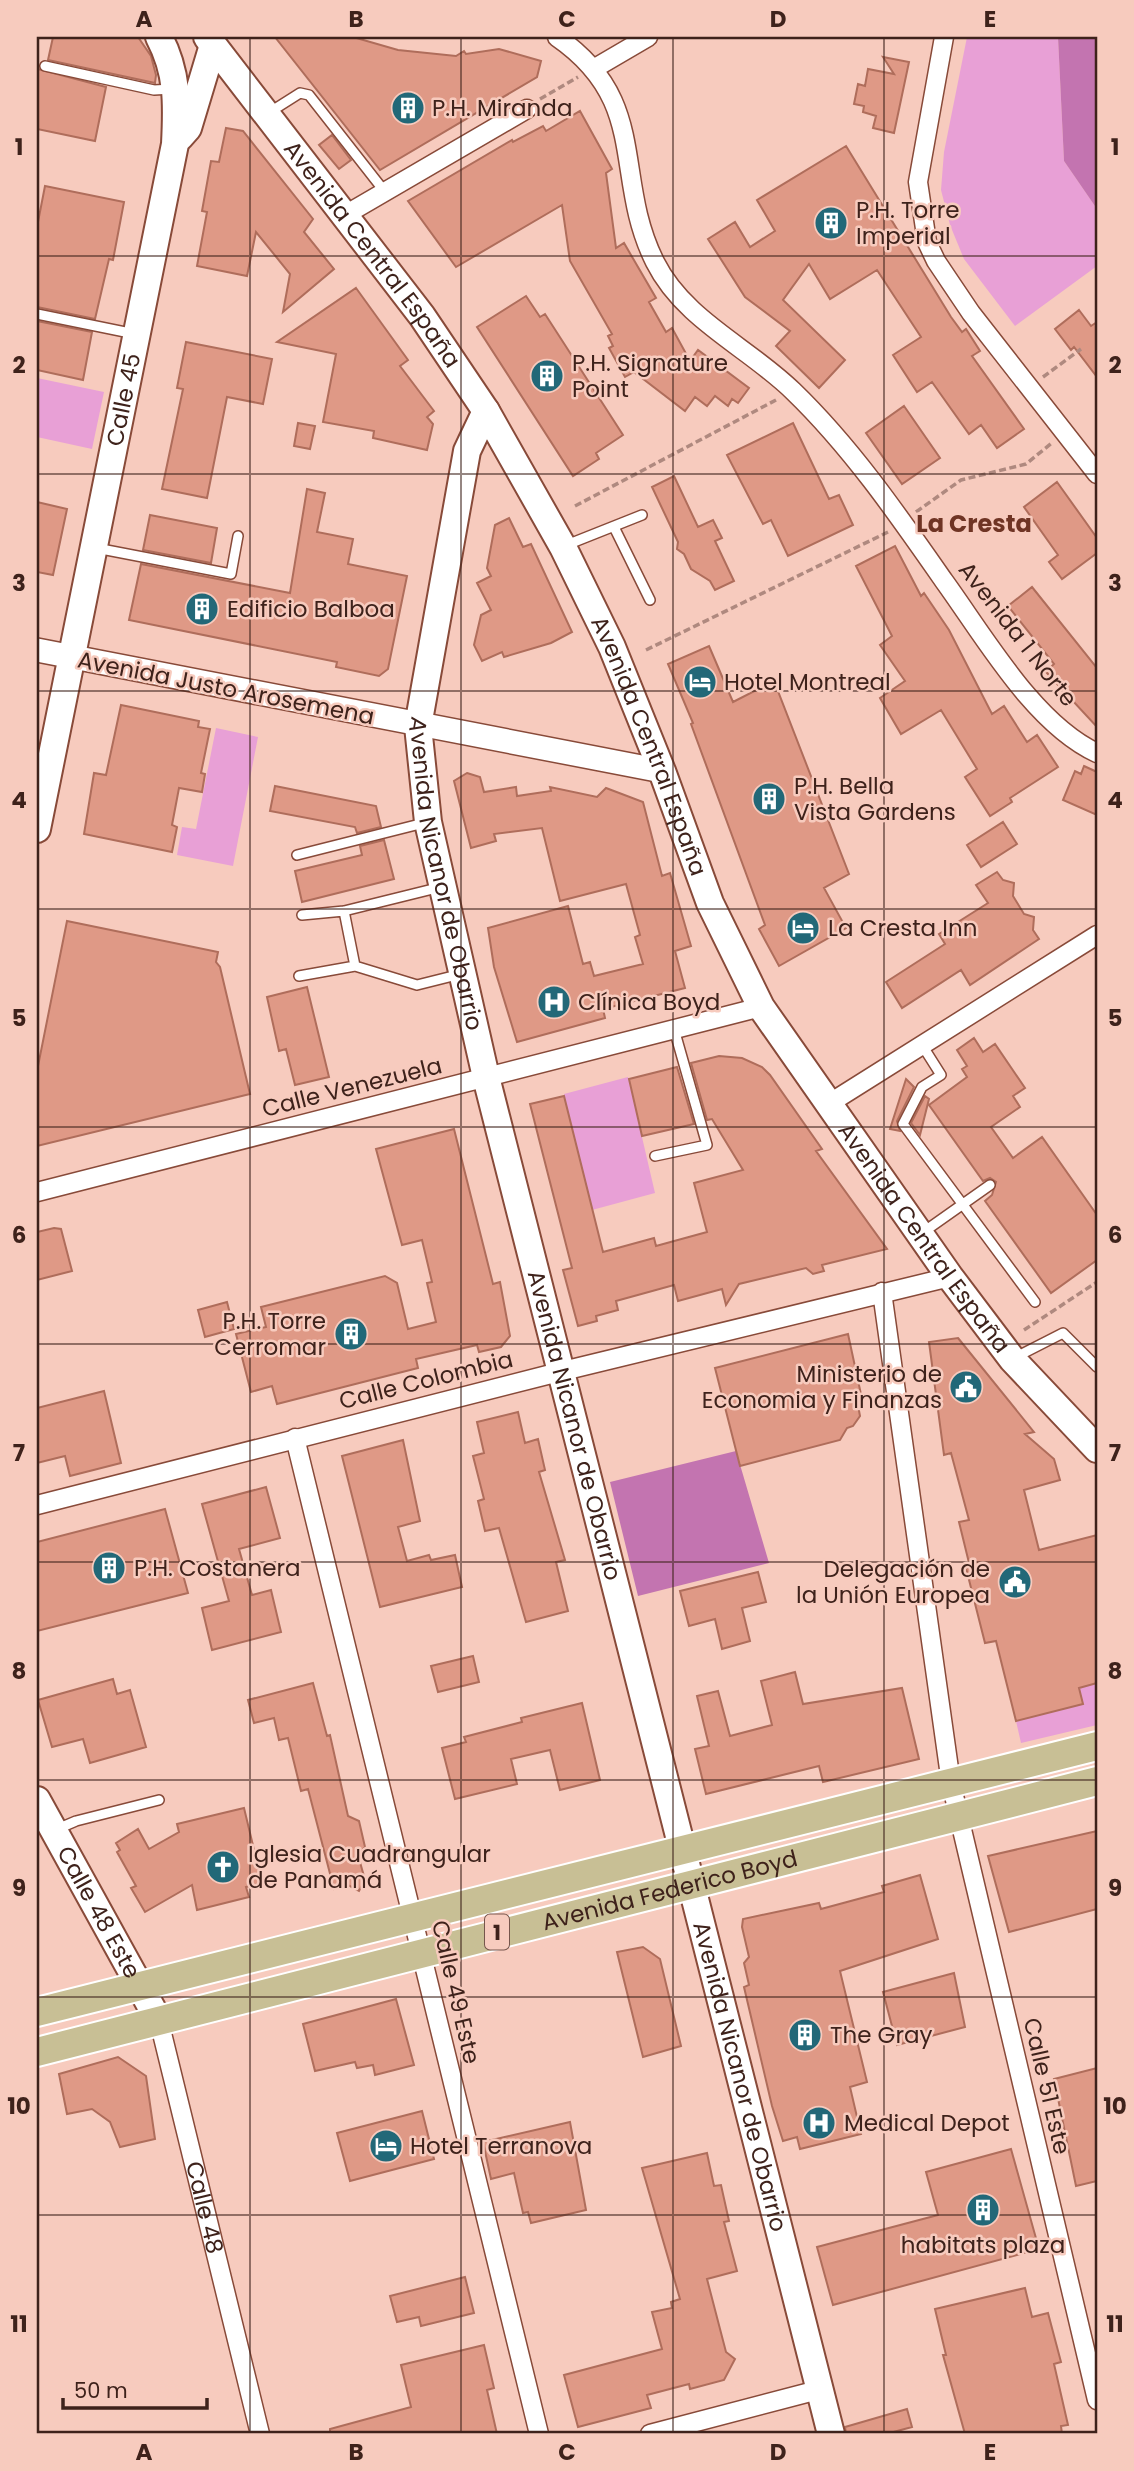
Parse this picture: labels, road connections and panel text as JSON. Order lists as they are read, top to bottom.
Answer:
{
  "streets": {
    "main road": [
      "Avenida Central España",
      "Calle 45",
      "Avenida Nicanor de Obarrio",
      "Avenida Federico Boyd",
      "Calle 48 Este",
      "1",
      "Calle 48"
    ],
    "street": [
      "Avenida 1 Norte",
      "Avenida Justo Arosemena",
      "Calle Venezuela",
      "Calle Colombia",
      "Calle 49 Este",
      "Calle 51 Este"
    ]
  },
  "crossings": [
    ["Avenida Central España", "Avenida Justo Arosemena"],
    ["Avenida Central España", "Avenida Nicanor de Obarrio"],
    ["Avenida Central España", "Calle Venezuela"],
    ["Avenida Central España", "Calle Colombia"],
    ["Calle 45", "Avenida Justo Arosemena"],
    ["Avenida Justo Arosemena", "Avenida Nicanor de Obarrio"],
    ["Avenida Nicanor de Obarrio", "Calle Venezuela"],
    ["Avenida Nicanor de Obarrio", "Calle Colombia"],
    ["Avenida Nicanor de Obarrio", "Avenida Federico Boyd"],
    ["Calle Colombia", "Calle 49 Este"],
    ["Calle Colombia", "Calle 51 Este"],
    ["Avenida Federico Boyd", "Calle 48 Este"],
    ["Avenida Federico Boyd", "Calle 49 Este"],
    ["Avenida Federico Boyd", "Calle 51 Este"],
    ["Avenida Federico Boyd", "Calle 48"],
    ["Calle 48 Este", "Calle 48"]
  ],
  "districts": ["La Cresta"],
  "places": {
    "building": [
      "P.H. Miranda",
      "P.H. Torre Imperial",
      "P.H. Signature Point",
      "Edificio Balboa",
      "P.H. Bella Vista Gardens",
      "P.H. Torre Cerromar",
      "P.H. Costanera",
      "The Gray",
      "habitats plaza"
    ],
    "hotel": ["Hotel Montreal", "La Cresta Inn", "Hotel Terranova"],
    "hospital": ["Clínica Boyd", "Medical Depot"],
    "public building": ["Ministerio de Economia y Finanzas", "Delegación de la Unión Europea"],
    "church": ["Iglesia Cuadrangular de Panamá"]
  },
  "scale_bar": "50 m",
  "grid": {
    "columns": [
      "A",
      "B",
      "C",
      "D",
      "E"
    ],
    "rows": [
      "1",
      "2",
      "3",
      "4",
      "5",
      "6",
      "7",
      "8",
      "9",
      "10",
      "11"
    ]
  }
}
